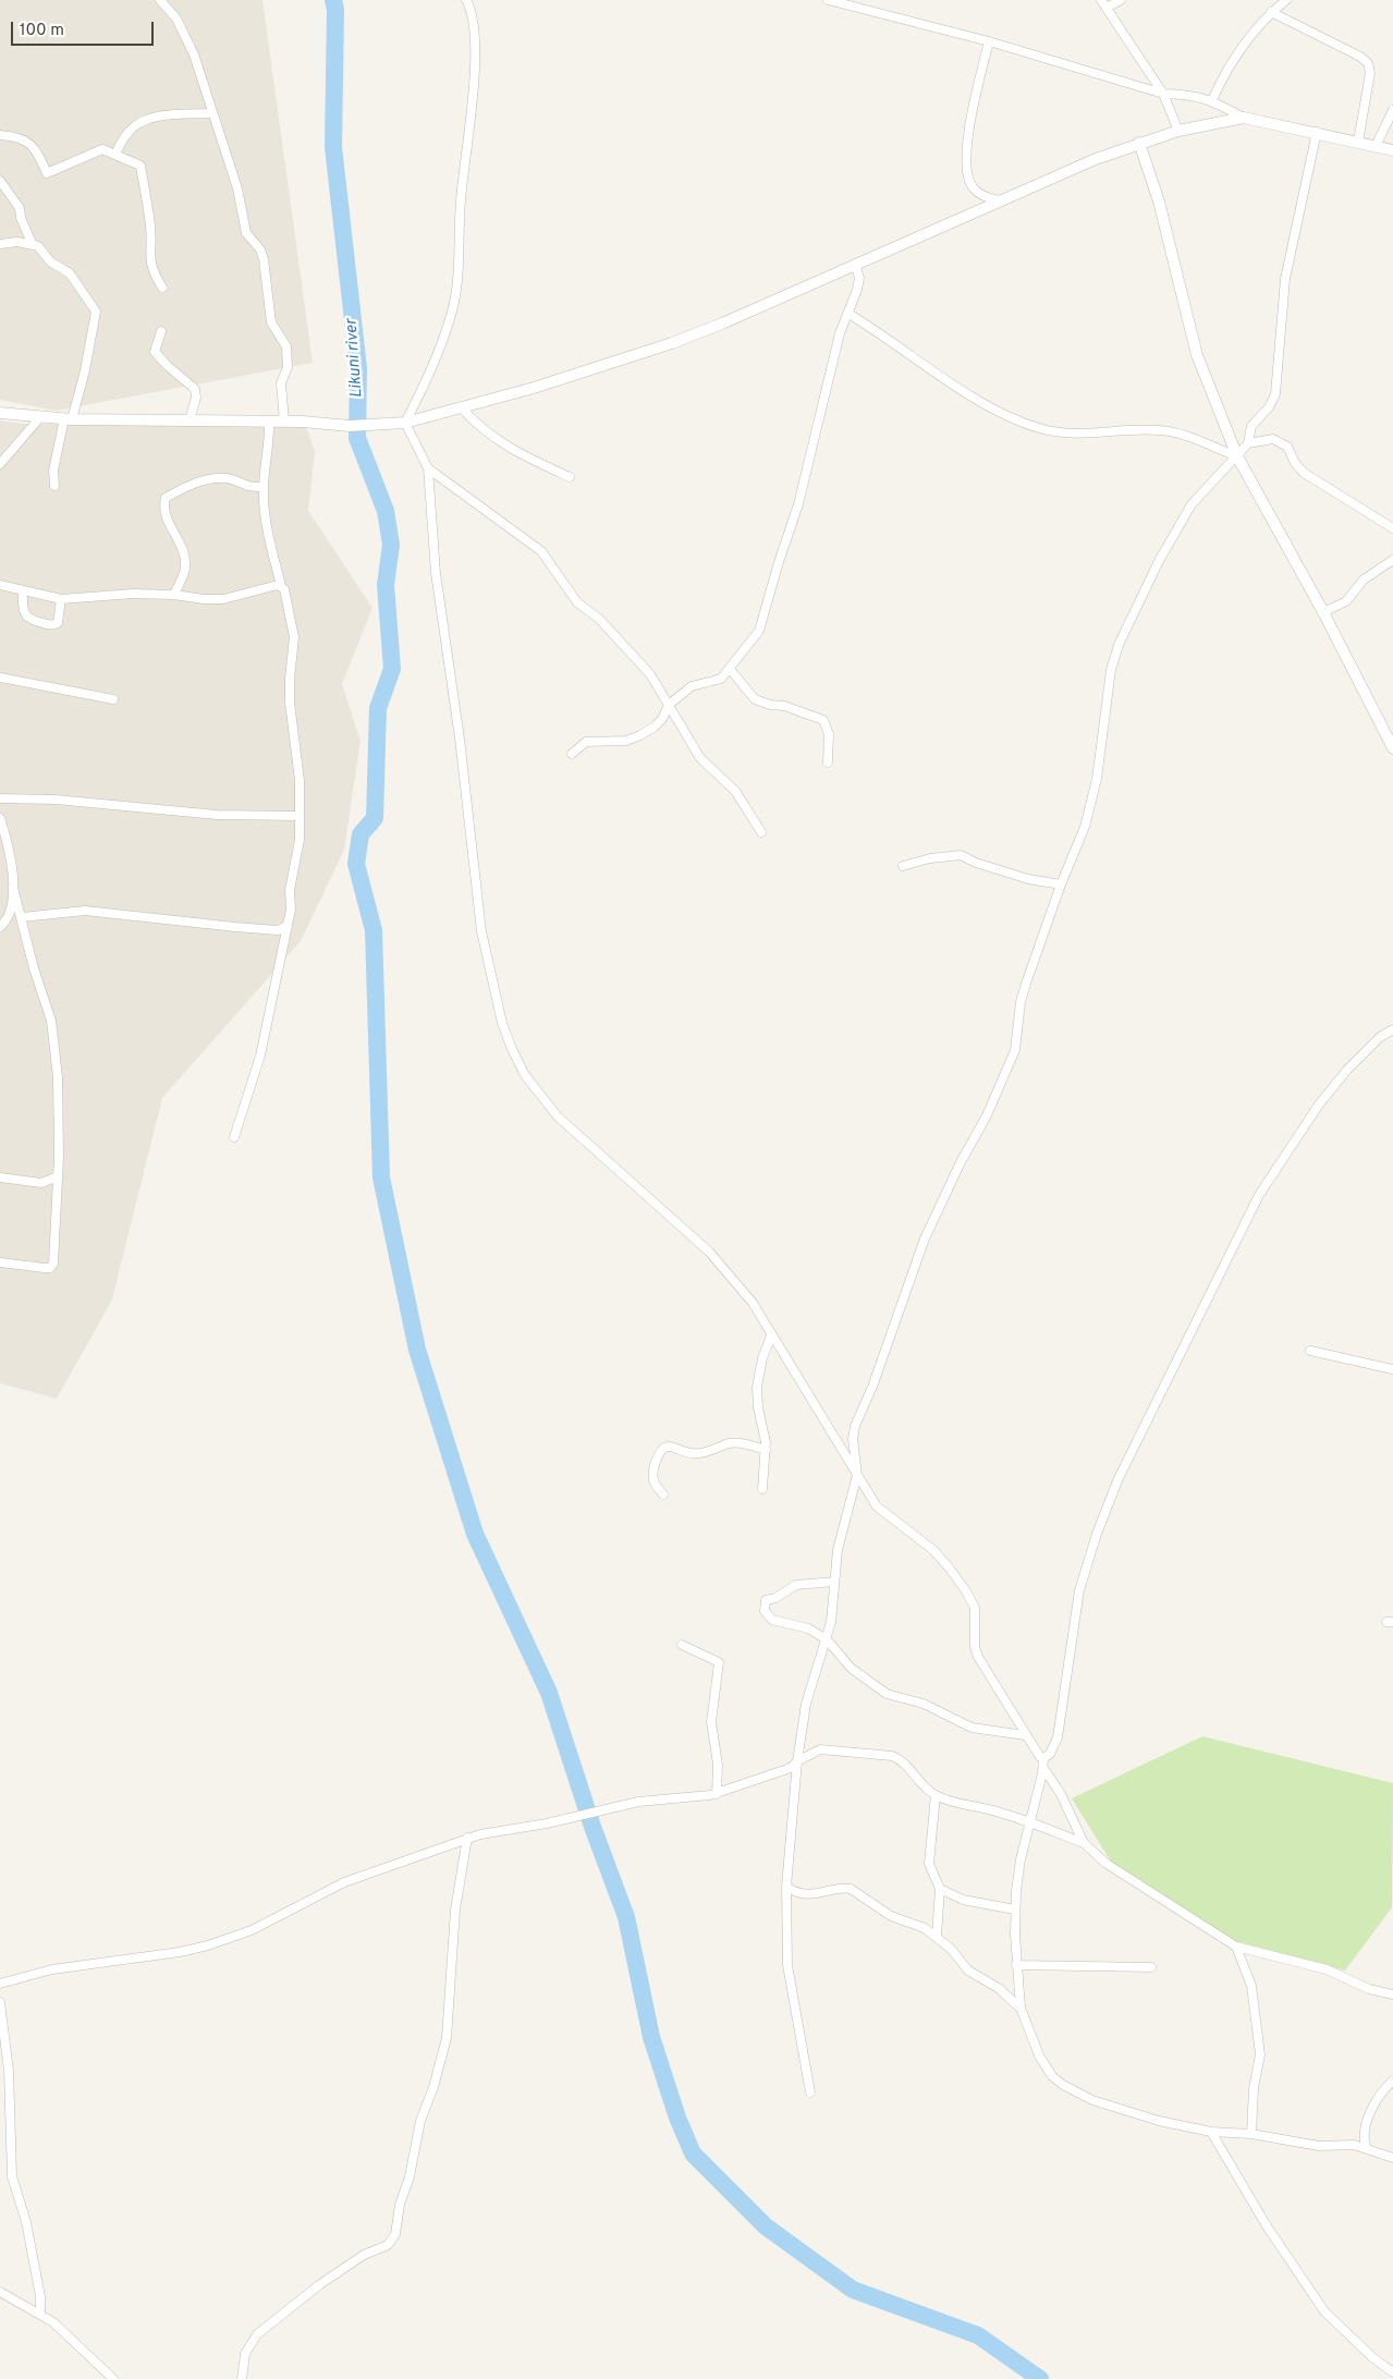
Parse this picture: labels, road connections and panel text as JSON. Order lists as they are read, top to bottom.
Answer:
{
  "water": ["Likuni river"],
  "scale_bar": "100 m"
}
